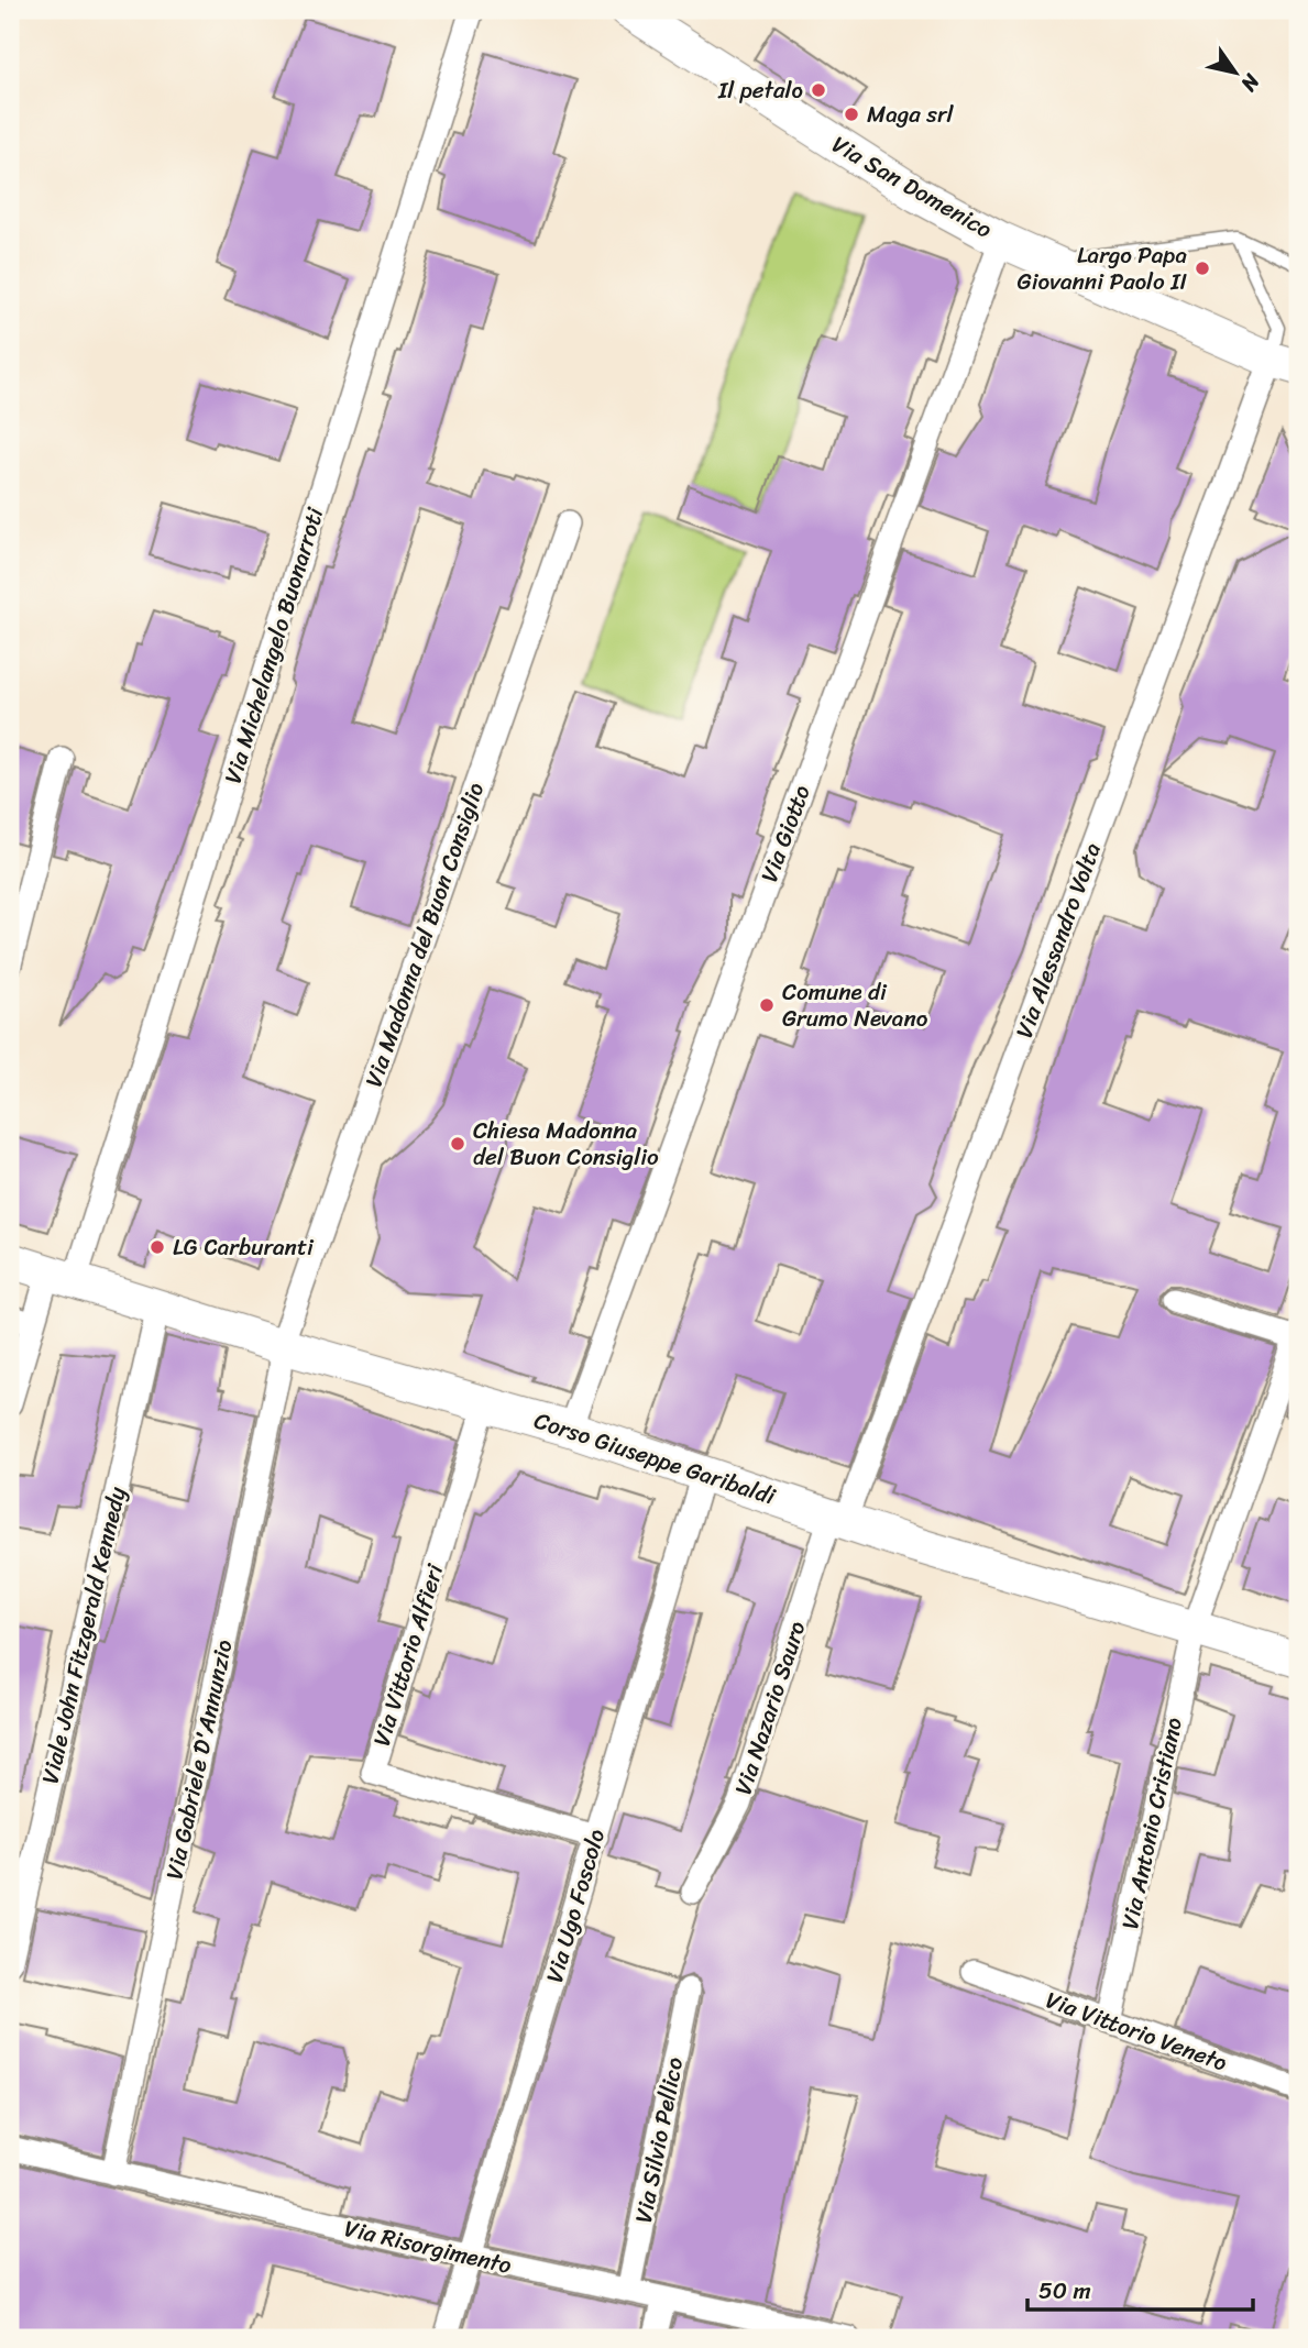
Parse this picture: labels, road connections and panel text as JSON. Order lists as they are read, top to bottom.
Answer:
{
  "streets": {
    "street": [
      "Via San Domenico",
      "Via Michelangelo Buonarroti",
      "Via Giotto",
      "Via Madonna del Buon Consiglio",
      "Via Alessandro Volta",
      "Corso Giuseppe Garibaldi",
      "Viale John Fitzgerald Kennedy",
      "Via Vittorio Alfieri",
      "Via Nazario Sauro",
      "Via Gabriele D'Annunzio",
      "Via Antonio Cristiano",
      "Via Ugo Foscolo",
      "Via Vittorio Veneto",
      "Via Silvio Pellico",
      "Via Risorgimento"
    ]
  },
  "crossings": [
    ["Via San Domenico", "Via Giotto"],
    ["Via San Domenico", "Via Alessandro Volta"],
    ["Via Michelangelo Buonarroti", "Corso Giuseppe Garibaldi"],
    ["Via Giotto", "Corso Giuseppe Garibaldi"],
    ["Via Madonna del Buon Consiglio", "Corso Giuseppe Garibaldi"],
    ["Via Madonna del Buon Consiglio", "Via Gabriele D'Annunzio"],
    ["Via Alessandro Volta", "Corso Giuseppe Garibaldi"],
    ["Via Alessandro Volta", "Via Nazario Sauro"],
    ["Corso Giuseppe Garibaldi", "Viale John Fitzgerald Kennedy"],
    ["Corso Giuseppe Garibaldi", "Via Vittorio Alfieri"],
    ["Corso Giuseppe Garibaldi", "Via Nazario Sauro"],
    ["Corso Giuseppe Garibaldi", "Via Gabriele D'Annunzio"],
    ["Corso Giuseppe Garibaldi", "Via Antonio Cristiano"],
    ["Corso Giuseppe Garibaldi", "Via Ugo Foscolo"],
    ["Via Vittorio Alfieri", "Via Ugo Foscolo"],
    ["Via Gabriele D'Annunzio", "Via Risorgimento"],
    ["Via Antonio Cristiano", "Via Vittorio Veneto"],
    ["Via Ugo Foscolo", "Via Risorgimento"],
    ["Via Silvio Pellico", "Via Risorgimento"]
  ],
  "places": [
    "Il petalo",
    "Maga srl",
    "Largo Papa Giovanni Paolo II",
    "Comune di Grumo Nevano",
    "Chiesa Madonna del Buon Consiglio",
    "LG Carburanti"
  ],
  "scale_bar": "50 m",
  "north": "bottom right"
}
